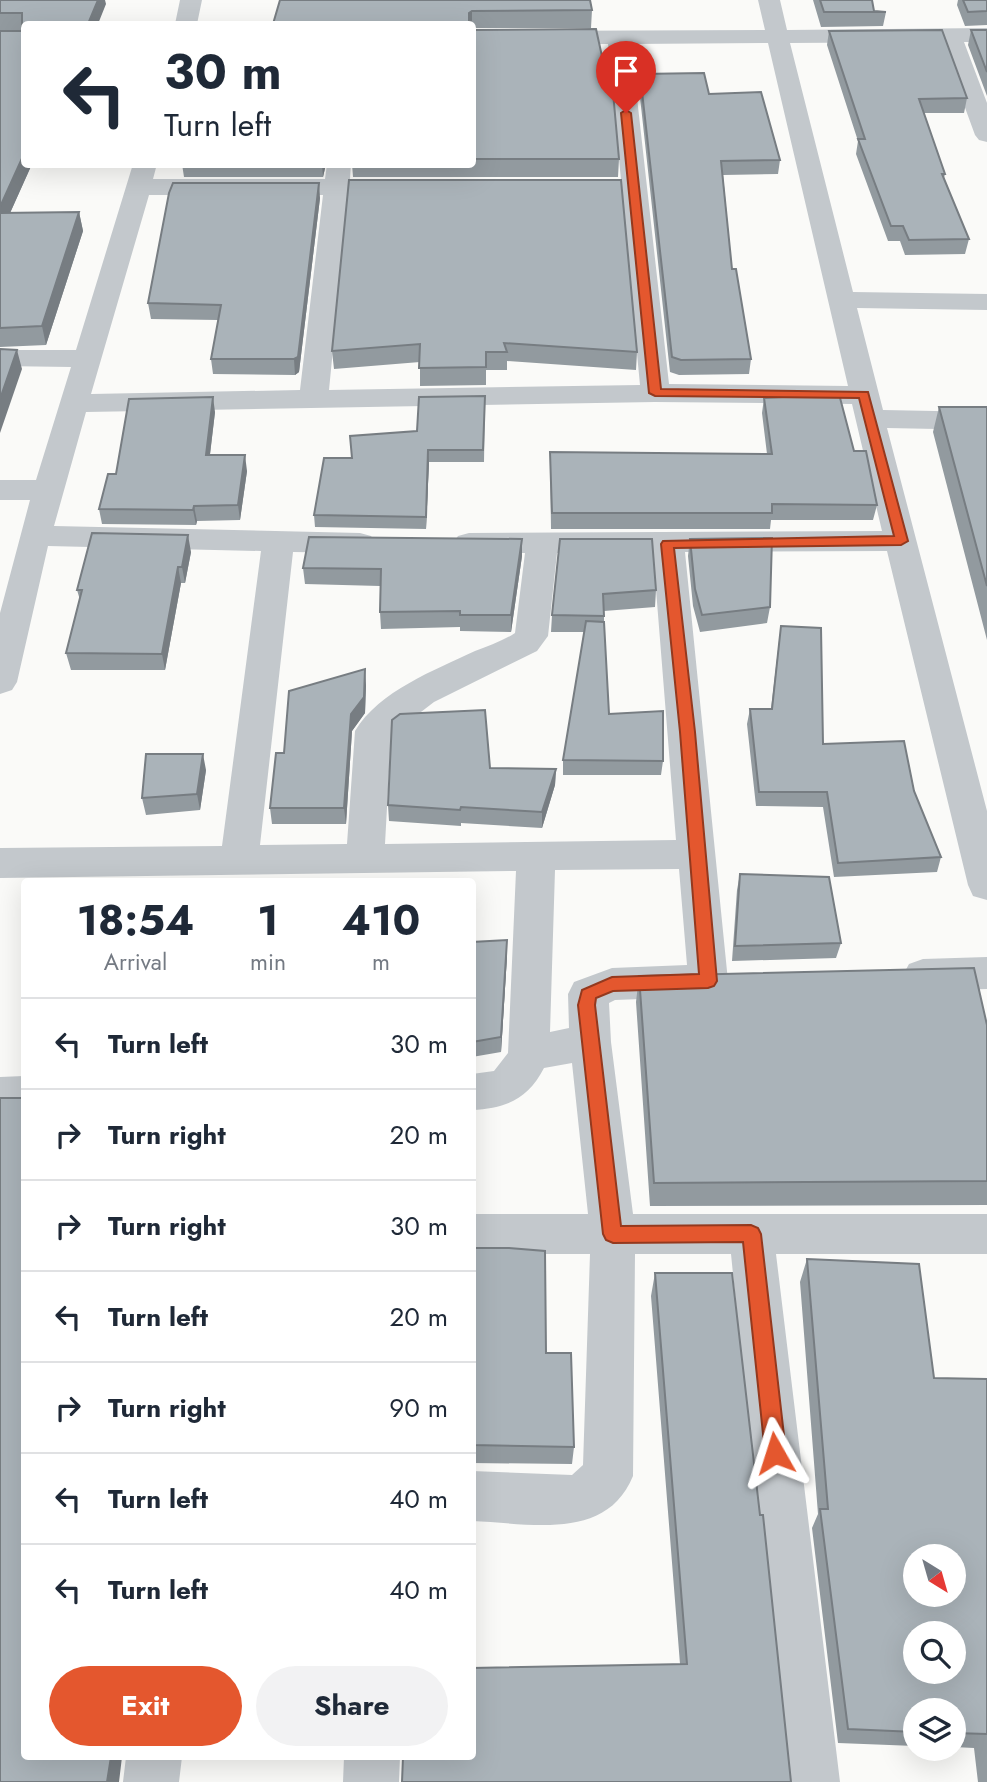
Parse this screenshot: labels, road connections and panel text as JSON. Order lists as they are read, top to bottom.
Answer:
{
  "north": "bottom right",
  "page": {
    "turn": ["30 m", "Turn left"],
    "eta": [
      "18:54",
      "Arrival",
      "1",
      "min",
      "410",
      "m"
    ],
    "list": [
      {
        "name": "Turn left",
        "value": "30 m"
      },
      {
        "name": "Turn right",
        "value": "20 m"
      },
      {
        "name": "Turn right",
        "value": "30 m"
      },
      {
        "name": "Turn left",
        "value": "20 m"
      },
      {
        "name": "Turn right",
        "value": "90 m"
      },
      {
        "name": "Turn left",
        "value": "40 m"
      },
      {
        "name": "Turn left",
        "value": "40 m"
      }
    ],
    "buttons": ["Exit", "Share"]
  }
}
